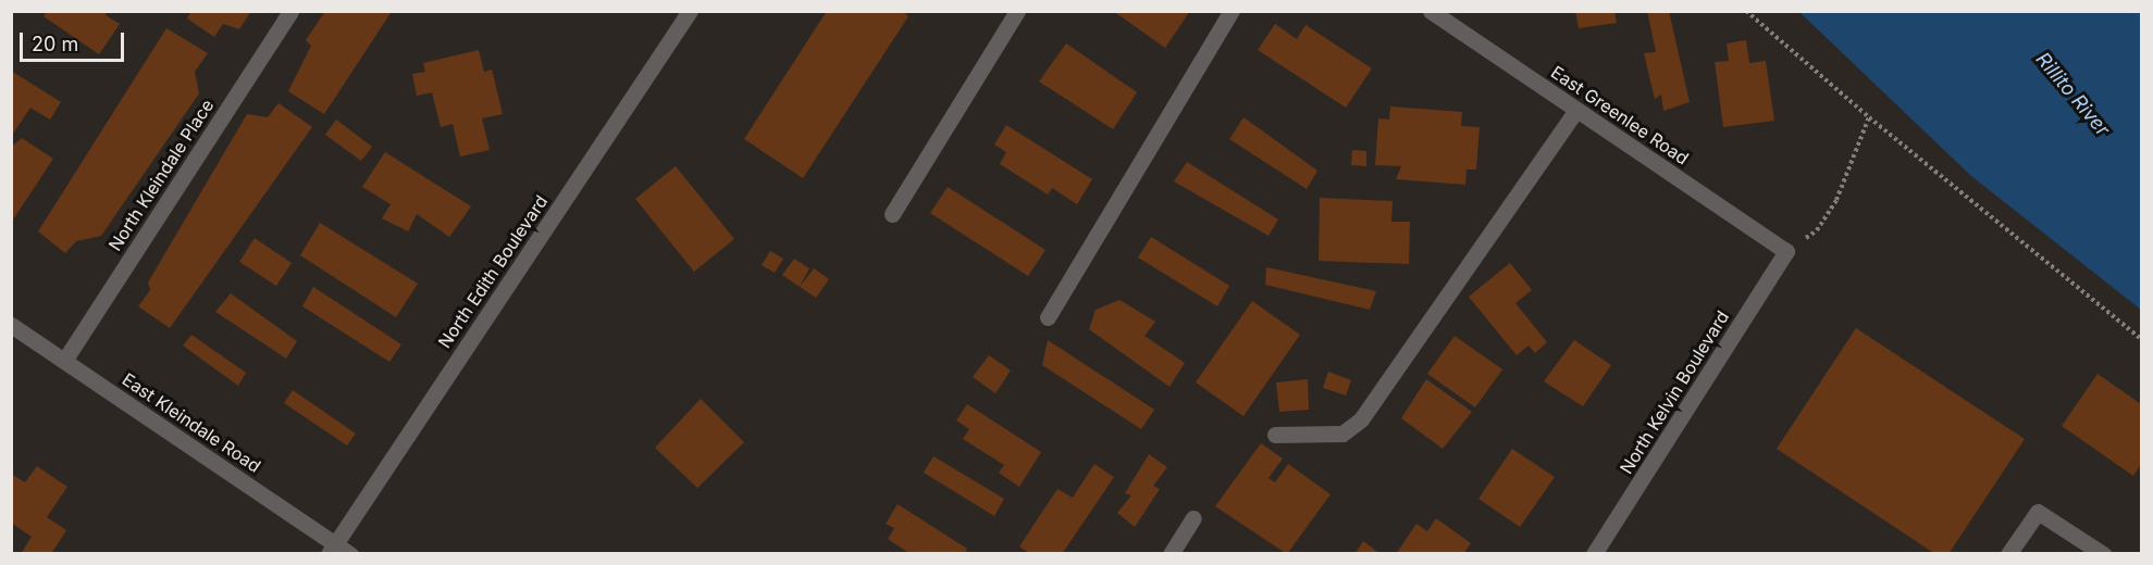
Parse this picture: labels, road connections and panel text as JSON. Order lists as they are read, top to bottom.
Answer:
{
  "streets": {
    "street": [
      "East Greenlee Road",
      "North Kleindale Place",
      "North Edith Boulevard",
      "North Kelvin Boulevard",
      "East Kleindale Road"
    ]
  },
  "crossings": [
    ["East Greenlee Road", "North Kelvin Boulevard"],
    ["North Kleindale Place", "East Kleindale Road"],
    ["North Edith Boulevard", "East Kleindale Road"]
  ],
  "water": ["Rillito River"],
  "scale_bar": "20 m"
}
